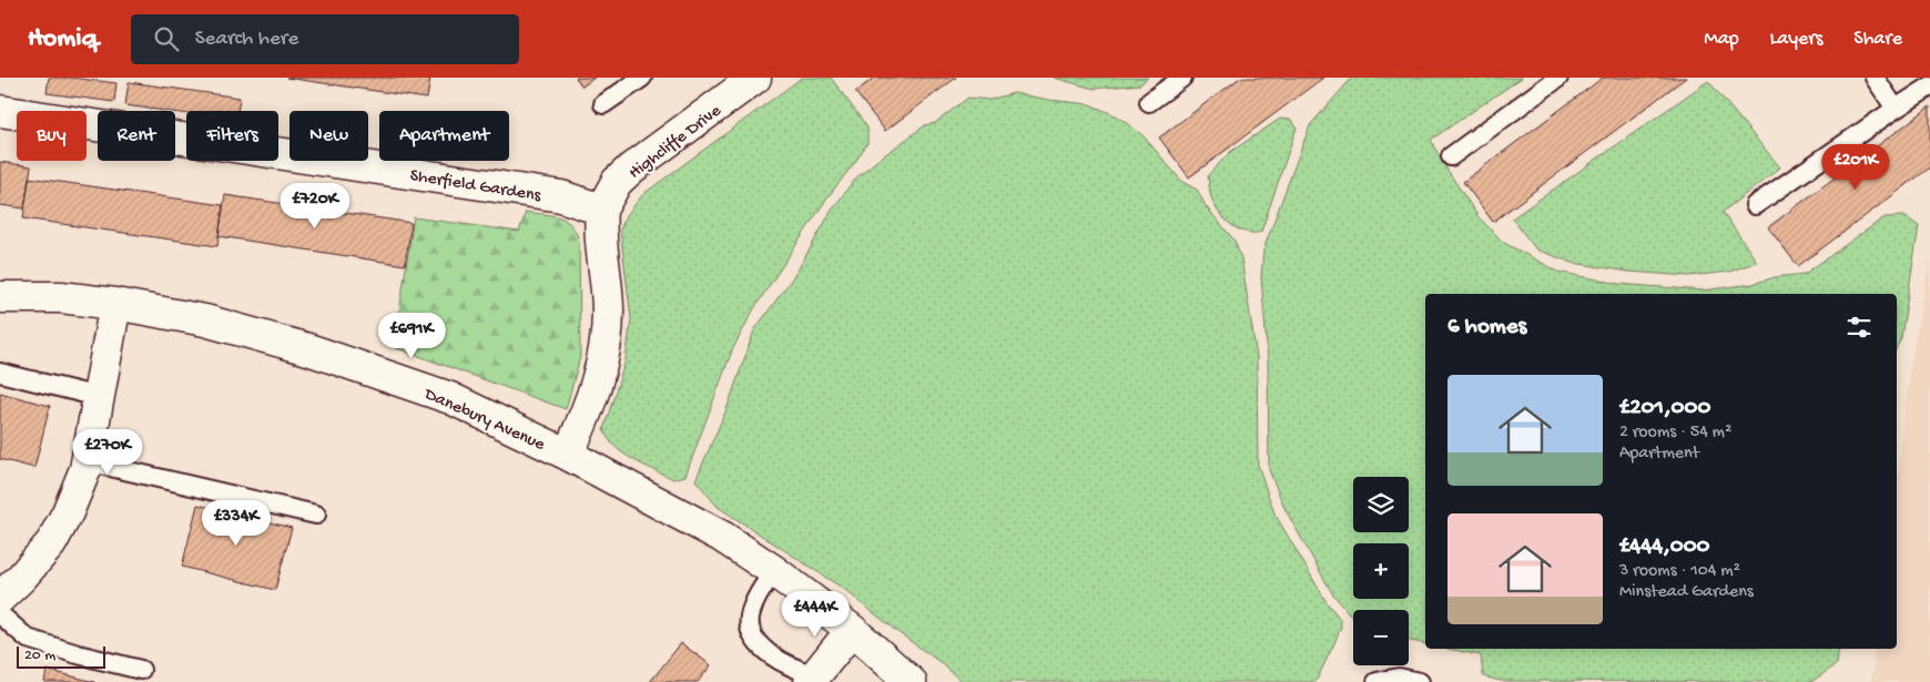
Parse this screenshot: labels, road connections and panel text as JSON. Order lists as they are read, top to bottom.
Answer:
{
  "streets": {
    "street": ["Highcliffe Drive", "Sherfield Gardens", "Danebury Avenue"]
  },
  "crossings": [
    ["Highcliffe Drive", "Sherfield Gardens"]
  ],
  "scale_bar": "20 m",
  "page": {
    "header": "Homiq",
    "search": "Search here",
    "nav": ["Map", "Layers", "Share"],
    "chip": [
      "Buy",
      "Rent",
      "Filters",
      "New",
      "Apartment"
    ],
    "price": [
      "£201K",
      "£720K",
      "£691K",
      "£270K",
      "£334K",
      "£444K"
    ],
    "heading": "6 homes",
    "list": [
      {
        "name": "£201,000",
        "note": "2 rooms · 54 m² · Apartment"
      },
      {
        "name": "£444,000",
        "note": "3 rooms · 104 m² · Minstead Gardens"
      }
    ],
    "map_buttons": ["+", "−"],
    "scale": "20 m"
  }
}
